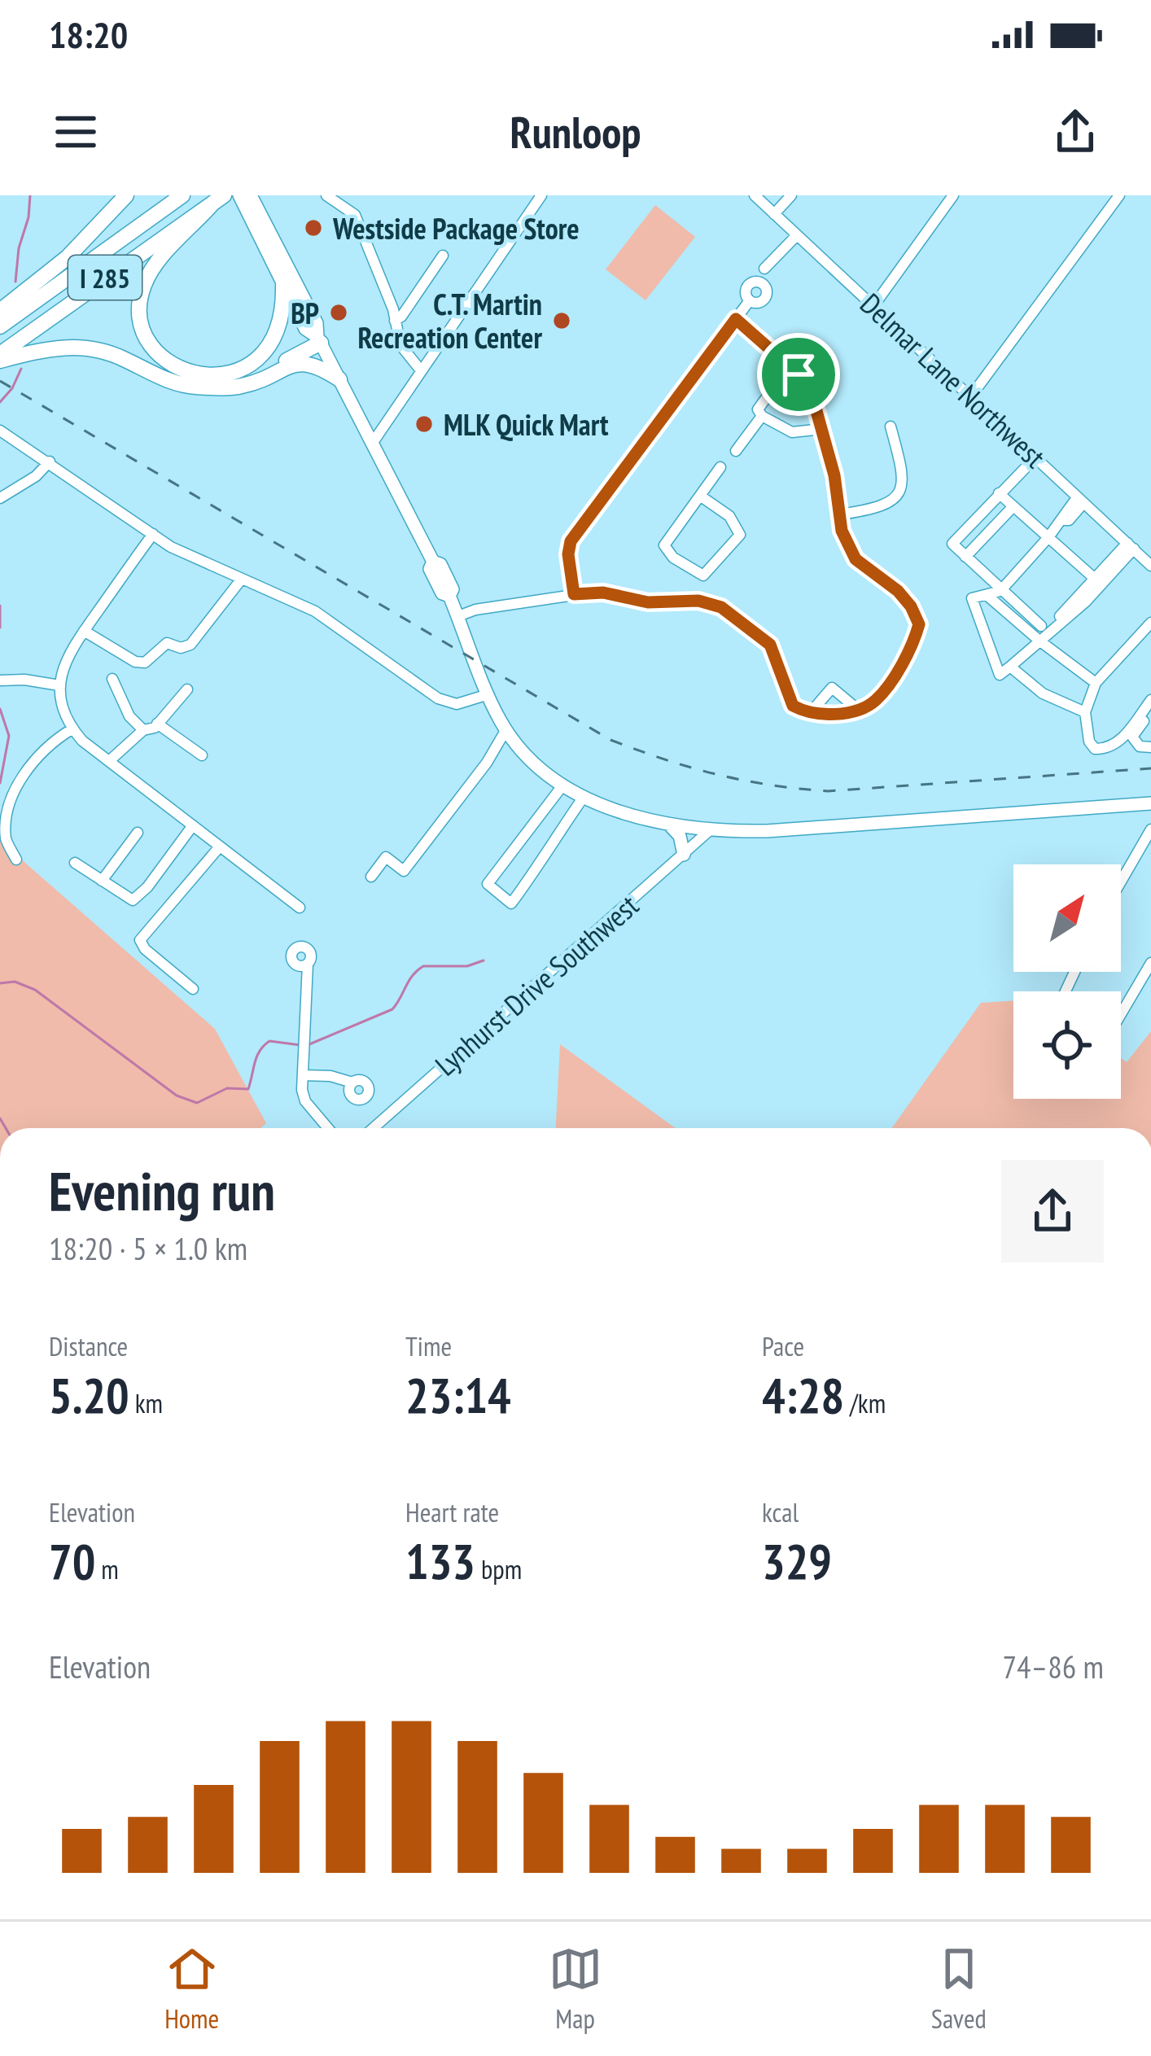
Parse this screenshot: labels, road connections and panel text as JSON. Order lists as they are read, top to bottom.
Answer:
{
  "streets": {
    "highway": ["I 285"],
    "street": ["Delmar Lane Northwest", "Lynhurst Drive Southwest"]
  },
  "places": [
    "Westside Package Store",
    "BP",
    "C.T. Martin Recreation Center",
    "MLK Quick Mart"
  ],
  "north": "top right",
  "page": {
    "status": "18:20",
    "header": "Runloop",
    "heading": ["Evening run", "18:20 · 5 × 1.0 km"],
    "stats": [
      ["Distance", "5.20 km"],
      ["Time", "23:14"],
      ["Pace", "4:28 /km"],
      ["Elevation", "70 m"],
      ["Heart rate", "133 bpm"],
      ["kcal", "329"]
    ],
    "chart": ["Elevation", "74–86 m"],
    "tabs": ["Home", "Map", "Saved"]
  }
}
